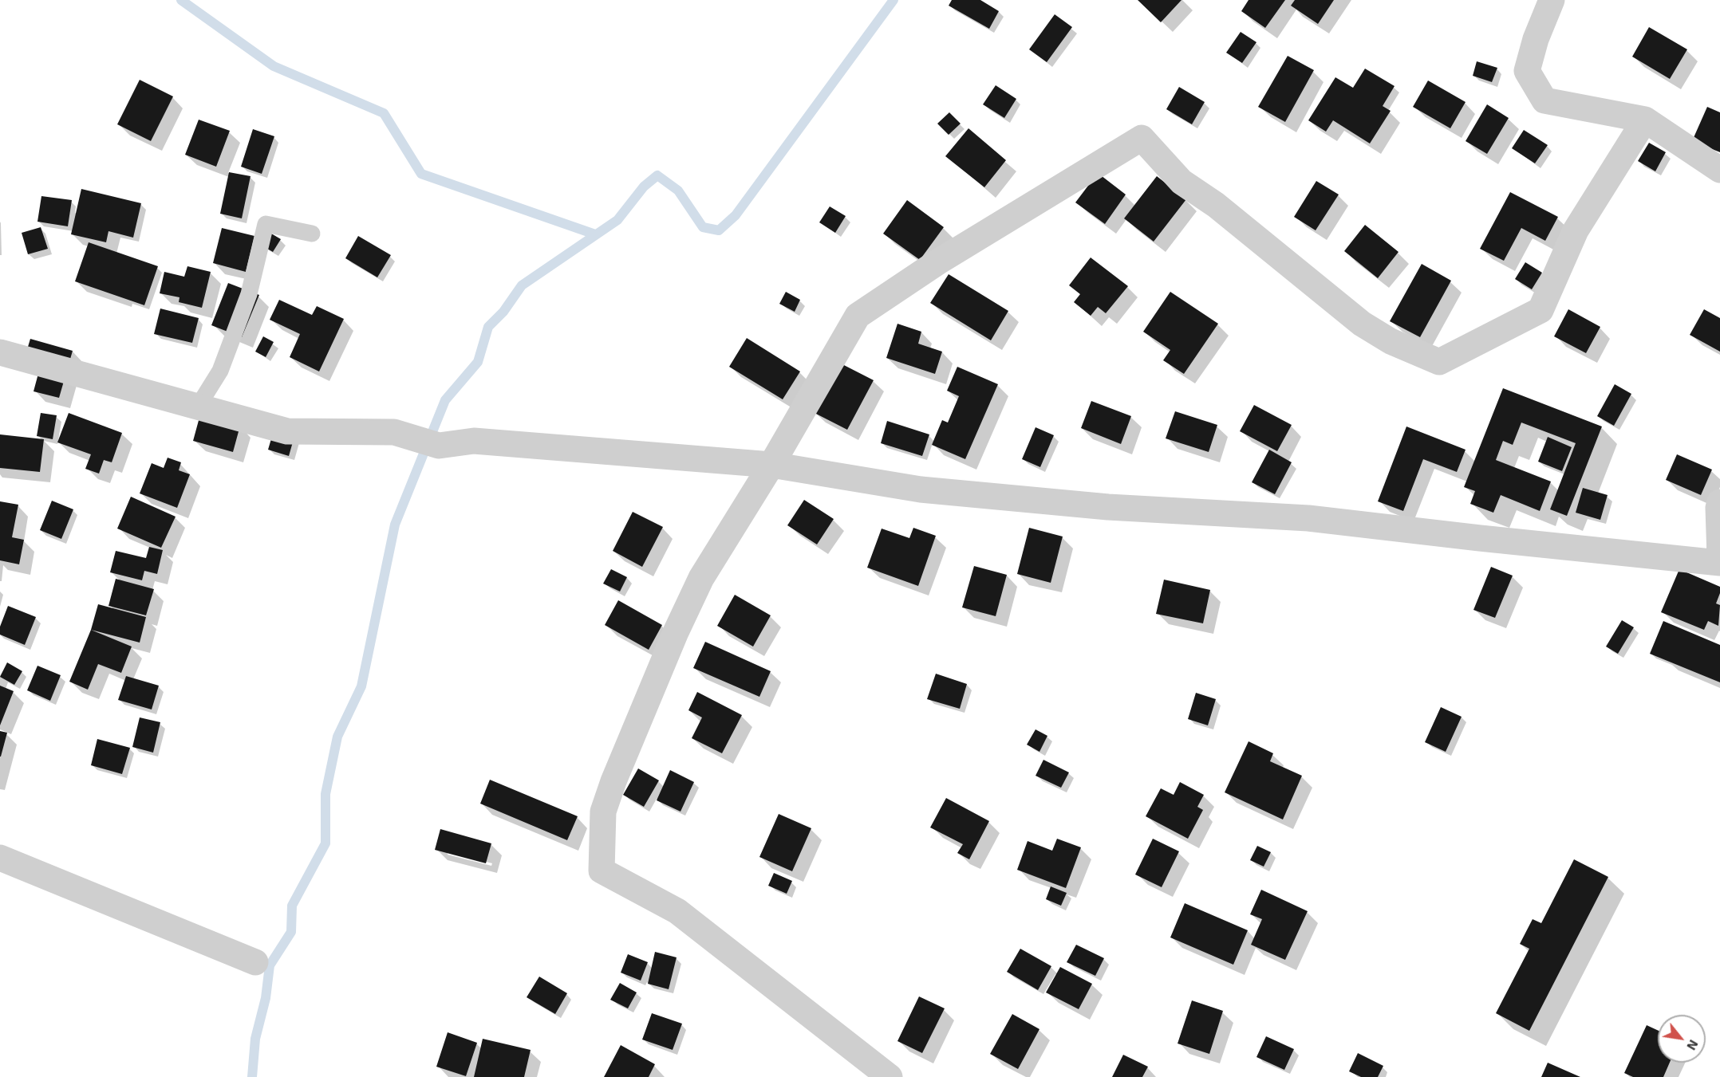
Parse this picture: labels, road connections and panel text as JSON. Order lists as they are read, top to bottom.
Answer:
{
  "north": "bottom right"
}
